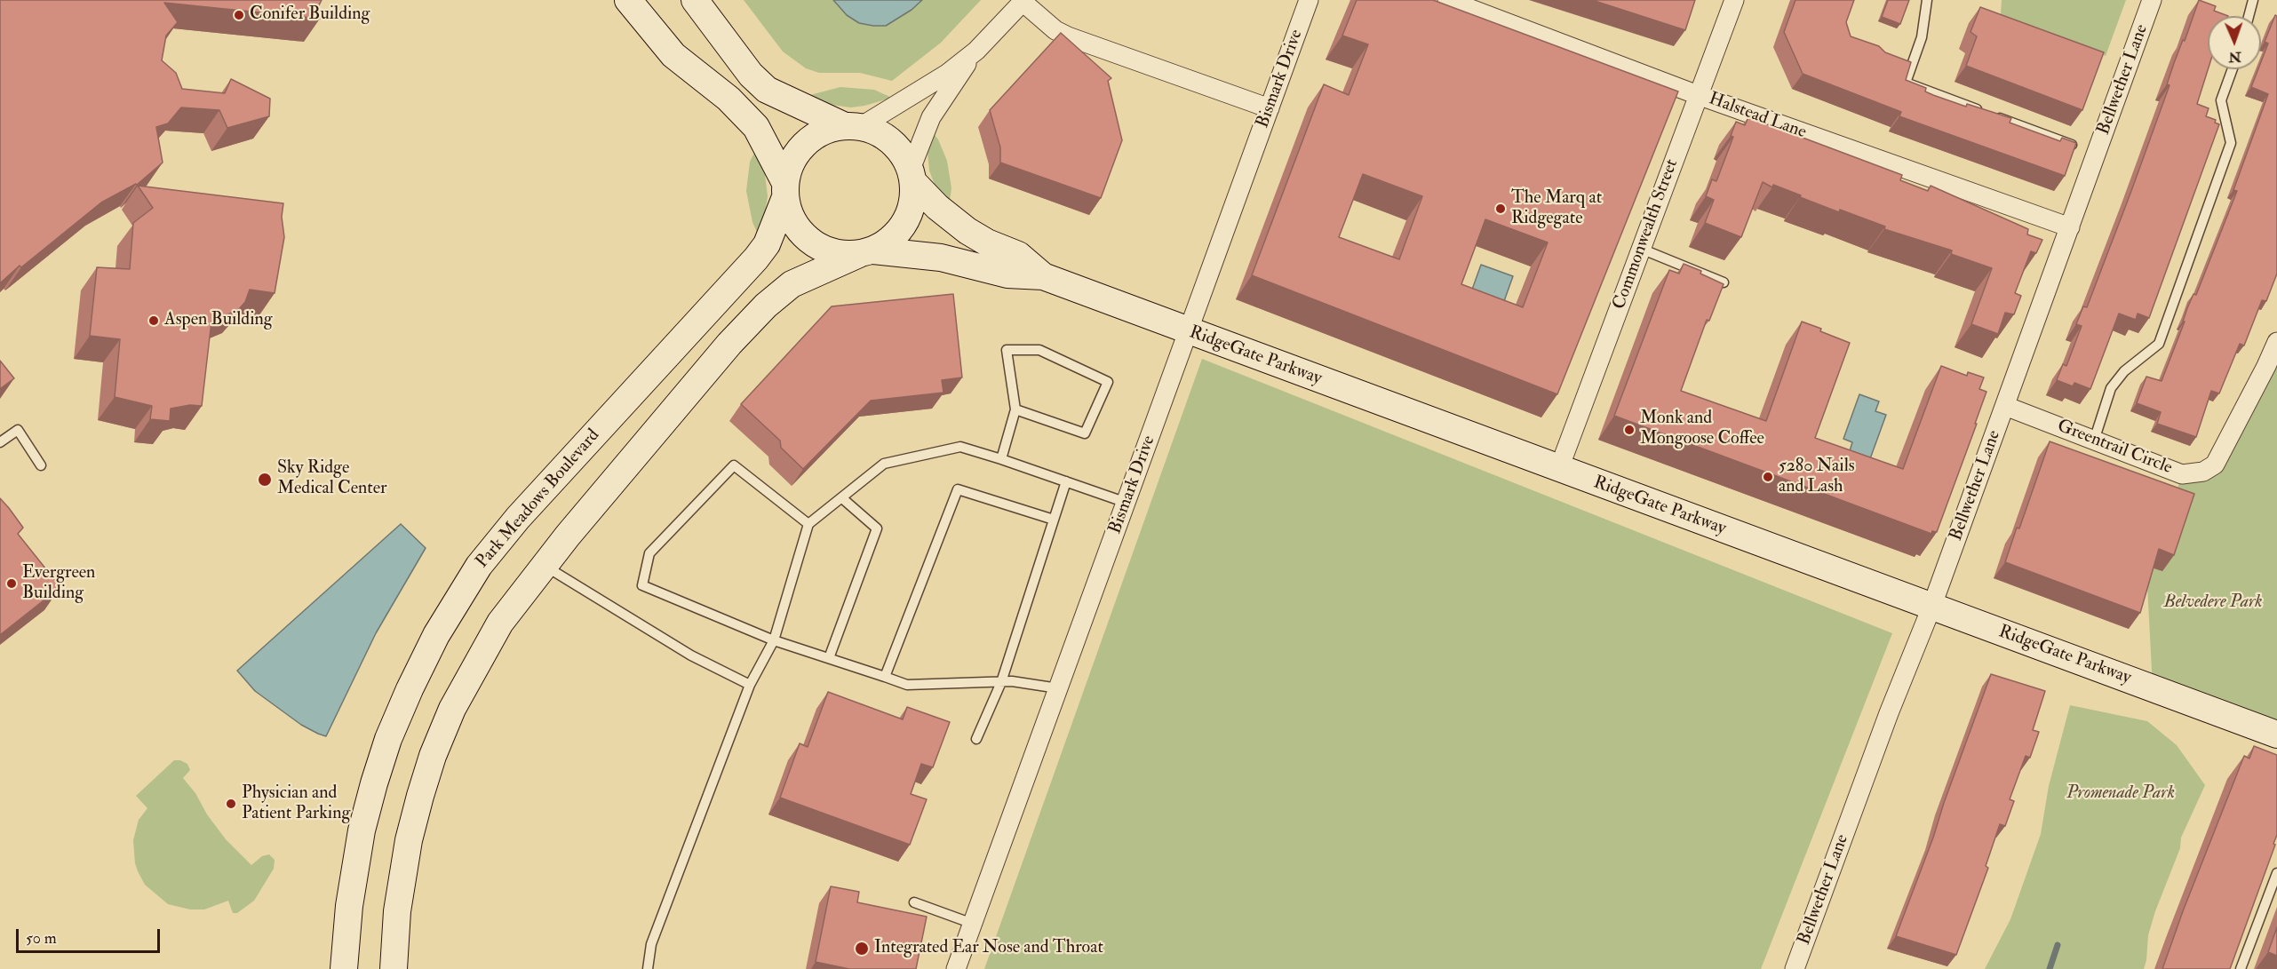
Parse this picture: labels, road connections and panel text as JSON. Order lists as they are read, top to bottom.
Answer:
{
  "streets": {
    "main road": ["RidgeGate Parkway", "Park Meadows Boulevard"],
    "street": [
      "Bismark Drive",
      "Bellwether Lane",
      "Halstead Lane",
      "Commonwealth Street",
      "Greentrail Circle"
    ]
  },
  "crossings": [
    ["Bismark Drive", "RidgeGate Parkway"],
    ["Bellwether Lane", "Halstead Lane"],
    ["Bellwether Lane", "RidgeGate Parkway"],
    ["Bellwether Lane", "Greentrail Circle"],
    ["Halstead Lane", "Commonwealth Street"],
    ["Commonwealth Street", "RidgeGate Parkway"],
    ["RidgeGate Parkway", "Park Meadows Boulevard"]
  ],
  "parks": ["Belvedere Park", "Promenade Park"],
  "places": [
    "Conifer Building",
    "The Marq at Ridgegate",
    "Aspen Building",
    "Monk and Mongoose Coffee",
    "5280 Nails and Lash",
    "Sky Ridge Medical Center",
    "Evergreen Building",
    "Physician and Patient Parking",
    "Integrated Ear Nose and Throat"
  ],
  "scale_bar": "50 m",
  "north": "bottom"
}
